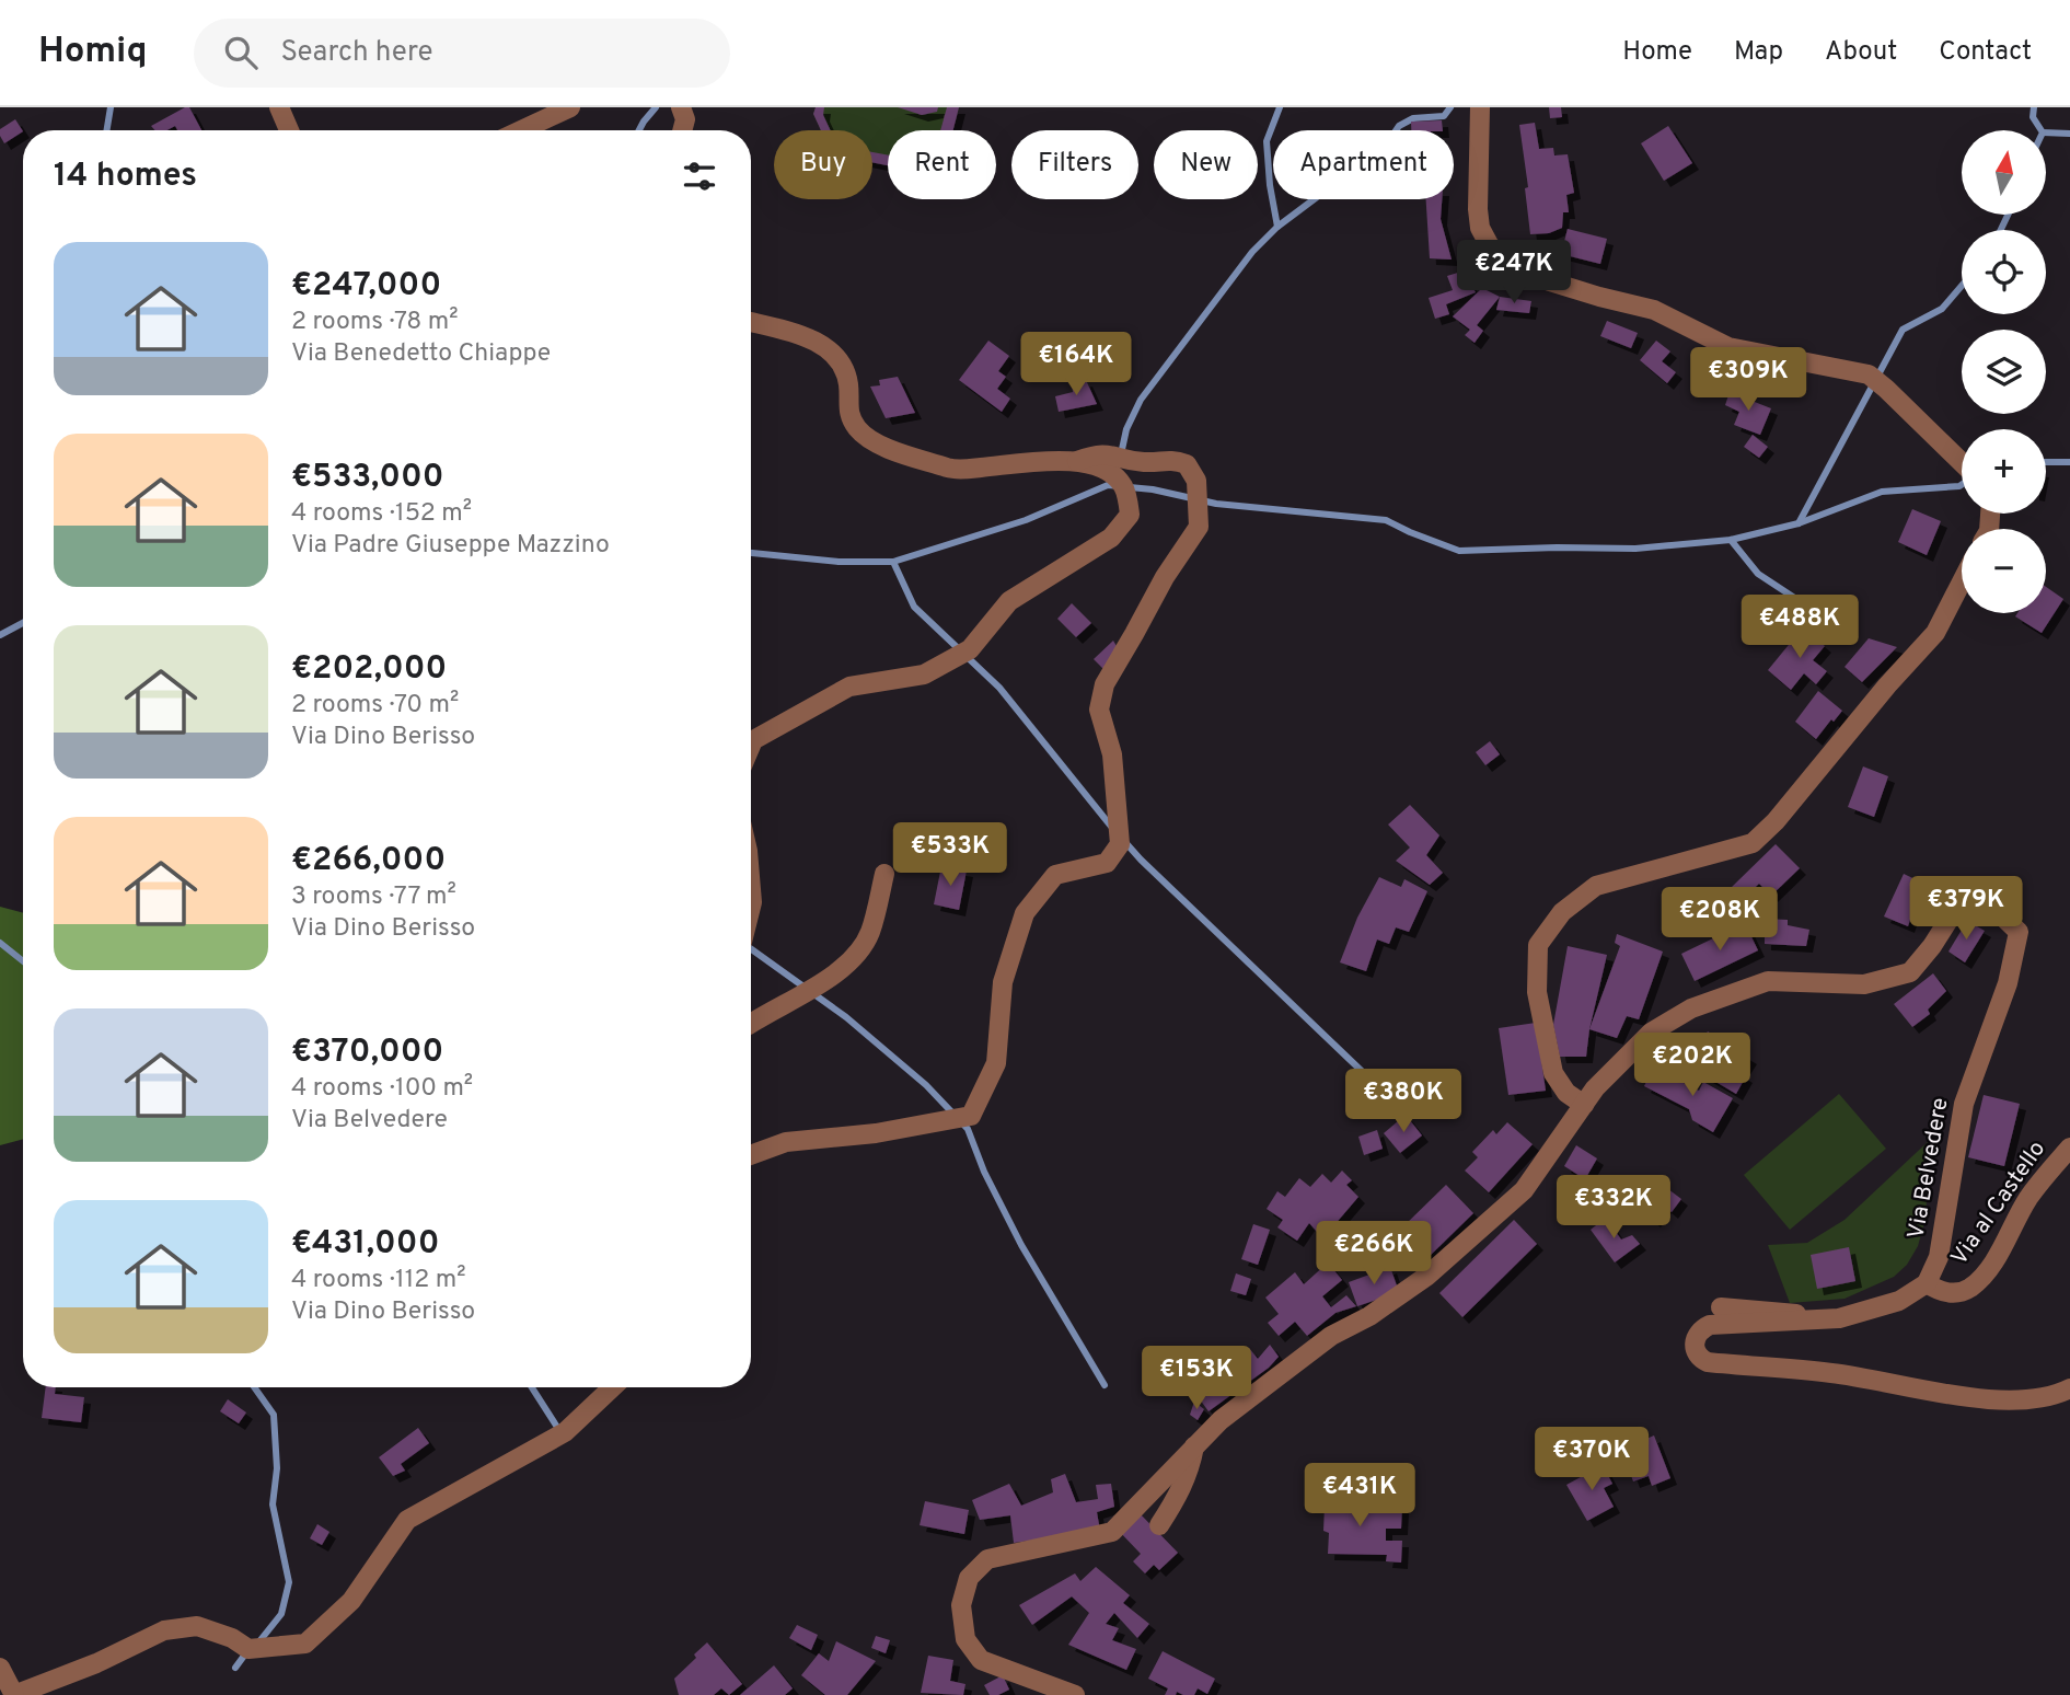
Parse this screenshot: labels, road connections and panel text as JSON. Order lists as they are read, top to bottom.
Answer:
{
  "streets": {
    "street": ["Via Belvedere", "Via al Castello"]
  },
  "crossings": [
    ["Via Belvedere", "Via al Castello"]
  ],
  "north": "top",
  "page": {
    "header": "Homiq",
    "search": "Search here",
    "nav": [
      "Home",
      "Map",
      "About",
      "Contact"
    ],
    "map_buttons": ["+", "−"],
    "chip": [
      "Buy",
      "Rent",
      "Filters",
      "New",
      "Apartment"
    ],
    "heading": "14 homes",
    "list": [
      {
        "name": "€247,000",
        "note": "2 rooms · 78 m² · Via Benedetto Chiappe"
      },
      {
        "name": "€533,000",
        "note": "4 rooms · 152 m² · Via Padre Giuseppe Mazzino"
      },
      {
        "name": "€202,000",
        "note": "2 rooms · 70 m² · Via Dino Berisso"
      },
      {
        "name": "€266,000",
        "note": "3 rooms · 77 m² · Via Dino Berisso"
      },
      {
        "name": "€370,000",
        "note": "4 rooms · 100 m² · Via Belvedere"
      },
      {
        "name": "€431,000",
        "note": "4 rooms · 112 m² · Via Dino Berisso"
      }
    ],
    "price": [
      "€247K",
      "€164K",
      "€309K",
      "€488K",
      "€533K",
      "€379K",
      "€208K",
      "€202K",
      "€380K",
      "€332K",
      "€266K",
      "€153K",
      "€370K",
      "€431K"
    ]
  }
}
